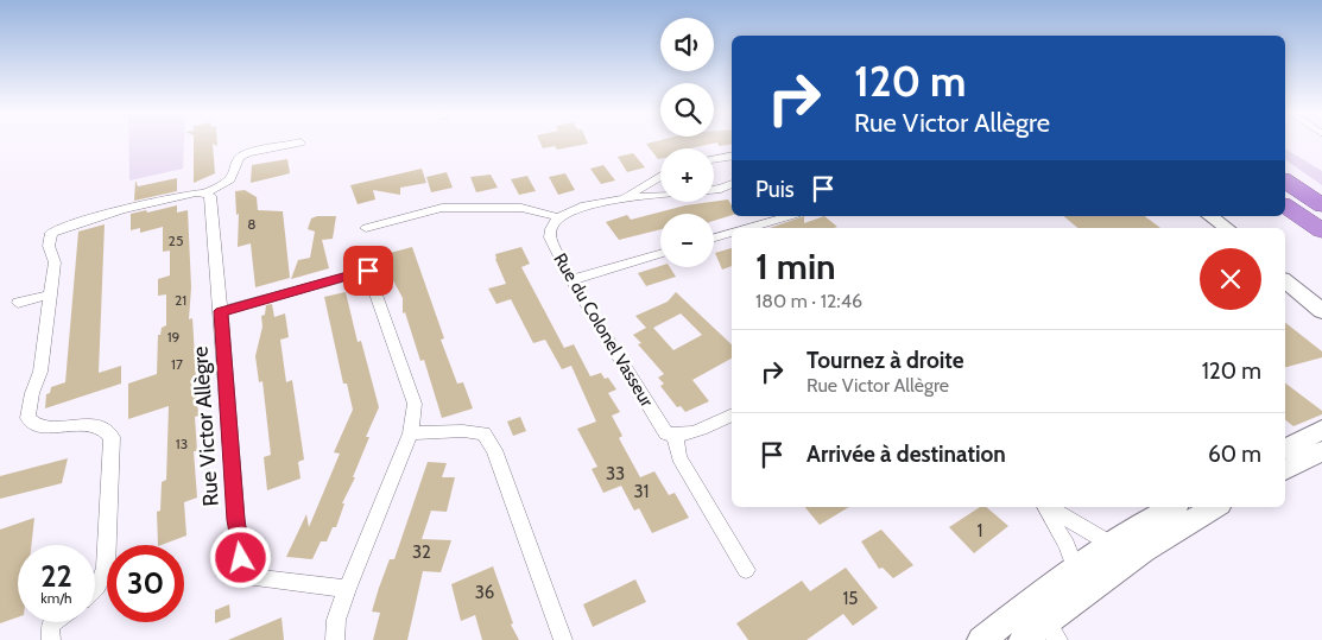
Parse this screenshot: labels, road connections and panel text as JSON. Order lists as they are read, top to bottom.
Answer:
{
  "streets": {
    "street": ["Rue du Colonel Vasseur", "Rue Victor Allègre"]
  },
  "house_numbers": [
    "8",
    "25",
    "21",
    "19",
    "17",
    "13",
    "33",
    "31",
    "1",
    "32",
    "36",
    "15"
  ],
  "page": {
    "map_buttons": ["+", "−"],
    "turn": ["120 m", "Rue Victor Allègre"],
    "then": "Puis",
    "heading": ["1 min", "180 m · 12:46"],
    "list": [
      {
        "name": "Tournez à droite",
        "note": "Rue Victor Allègre",
        "value": "120 m"
      },
      {
        "name": "Arrivée à destination",
        "value": "60 m"
      }
    ],
    "speed": "22 km/h",
    "limit": "30"
  }
}
